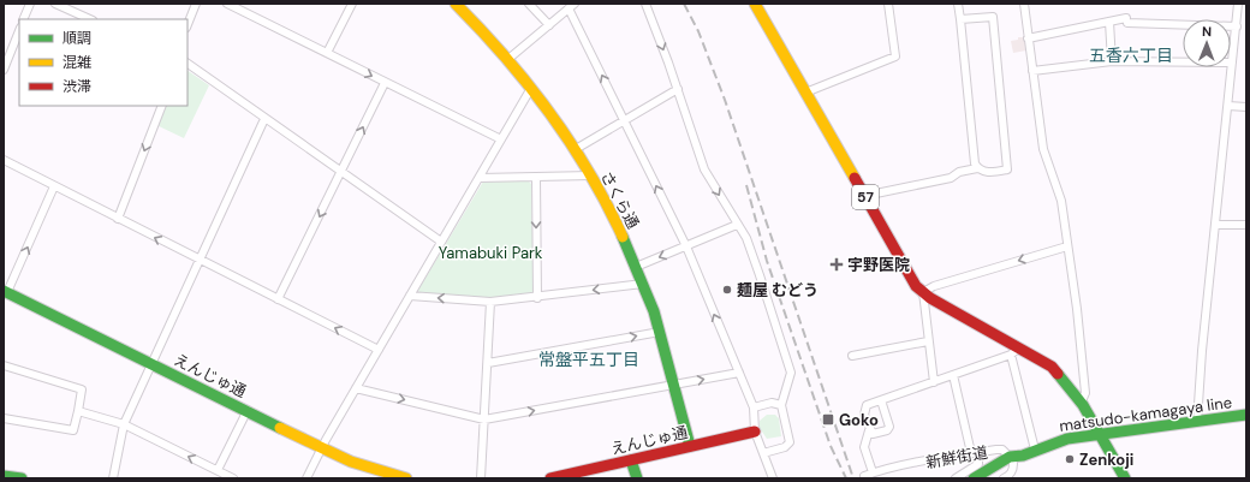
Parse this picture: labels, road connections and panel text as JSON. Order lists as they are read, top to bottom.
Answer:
{
  "streets": {
    "street": [
      "57",
      "さくら通",
      "えんじゅ通",
      "matsudo-kamagaya line",
      "新鮮街道"
    ]
  },
  "crossings": [
    ["57", "matsudo-kamagaya line"],
    ["さくら通", "えんじゅ通"],
    ["matsudo-kamagaya line", "新鮮街道"]
  ],
  "districts": ["五香六丁目", "常盤平五丁目"],
  "parks": ["Yamabuki Park"],
  "places": {
    "health": ["宇野医院"],
    "other": ["麺屋 むどう", "Zenkoji"],
    "transit": ["Goko"]
  },
  "legend": ["順調", "混雑", "渋滞"],
  "north": "top"
}
